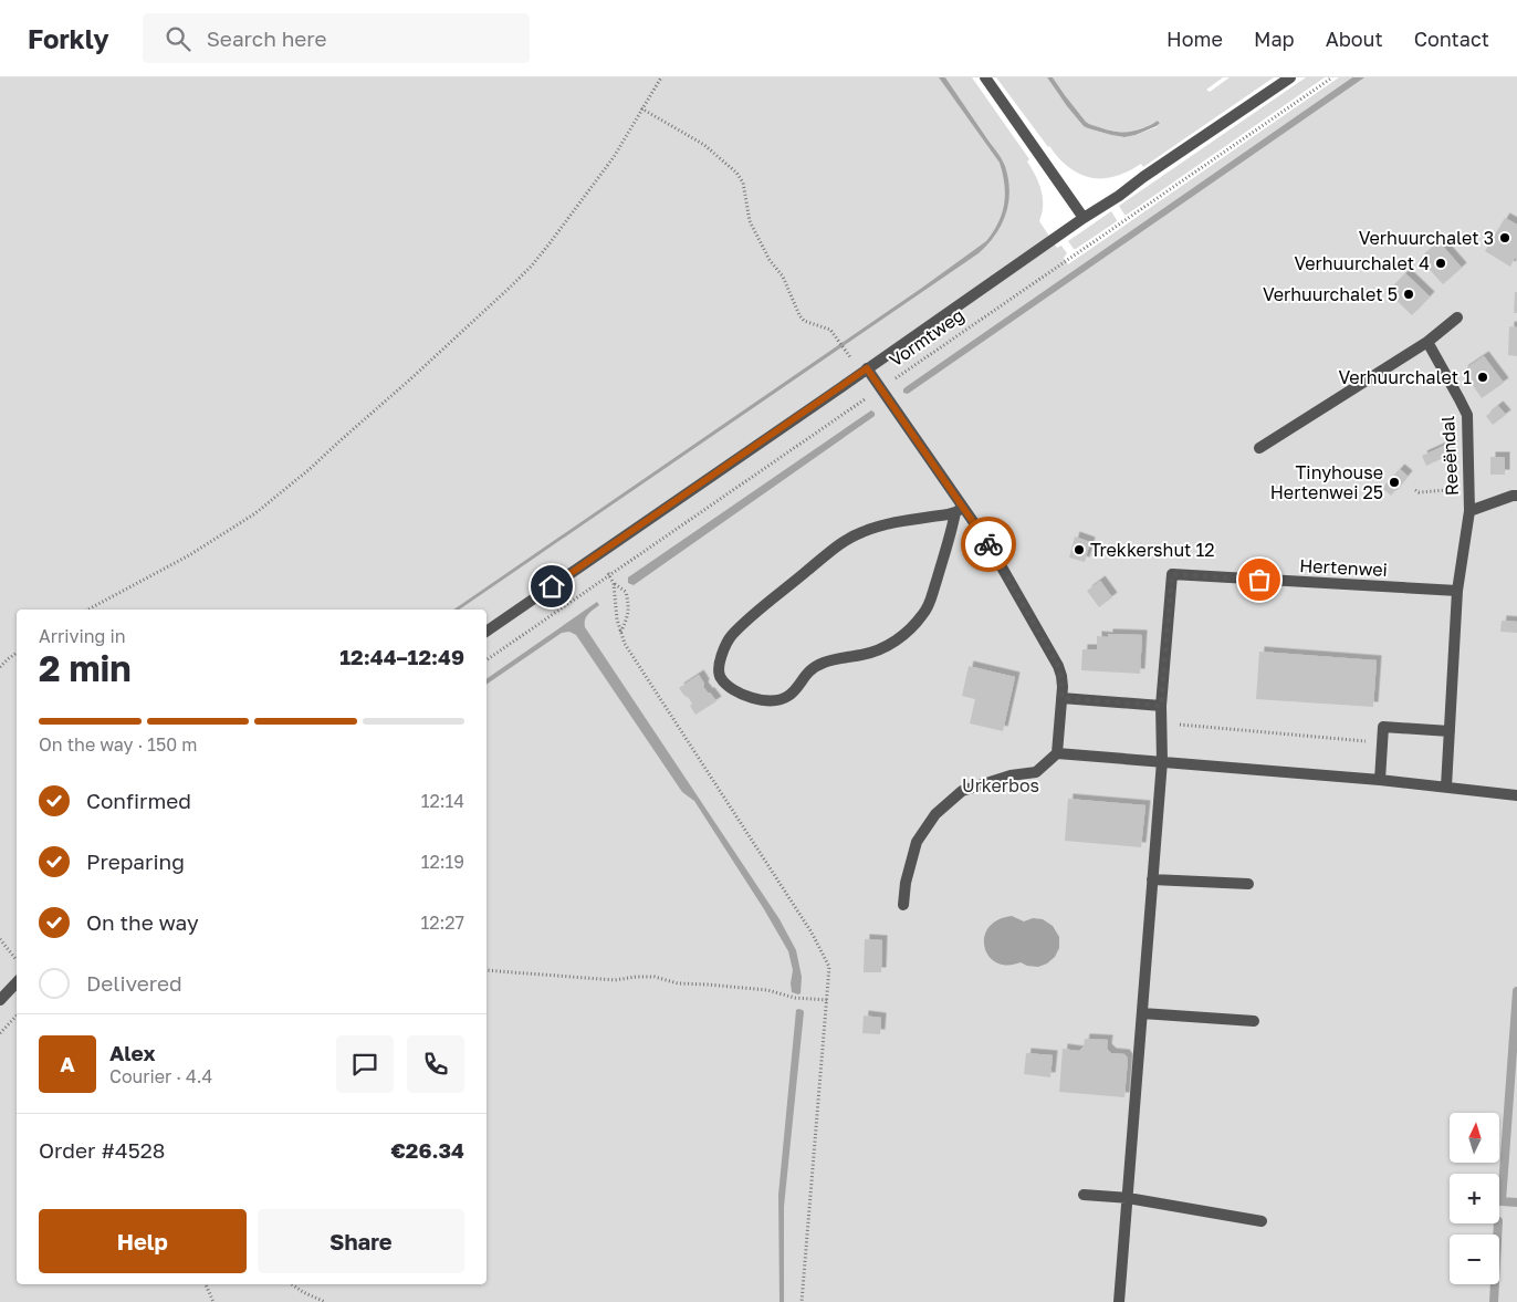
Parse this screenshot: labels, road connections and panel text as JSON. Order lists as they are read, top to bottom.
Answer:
{
  "streets": {
    "street": ["Vormtweg", "Reeëndal", "Hertenwei"]
  },
  "crossings": [
    ["Reeëndal", "Hertenwei"]
  ],
  "parks": ["Urkerbos"],
  "places": [
    "Verhuurchalet 3",
    "Verhuurchalet 4",
    "Verhuurchalet 5",
    "Verhuurchalet 1",
    "Tinyhouse Hertenwei 25",
    "Trekkershut 12"
  ],
  "north": "top",
  "page": {
    "header": "Forkly",
    "search": "Search here",
    "nav": [
      "Home",
      "Map",
      "About",
      "Contact"
    ],
    "heading": ["2 min", "Arriving in", "12:44–12:49"],
    "panel": [
      "Alex",
      "Courier · 4.4",
      "Order #4528",
      "€26.34"
    ],
    "bar": "On the way · 150 m",
    "list": [
      ["Confirmed", "12:14"],
      ["Preparing", "12:19"],
      ["On the way", "12:27"],
      "Delivered"
    ],
    "round": "A",
    "map_buttons": ["+", "−"],
    "buttons": ["Help", "Share"]
  }
}
